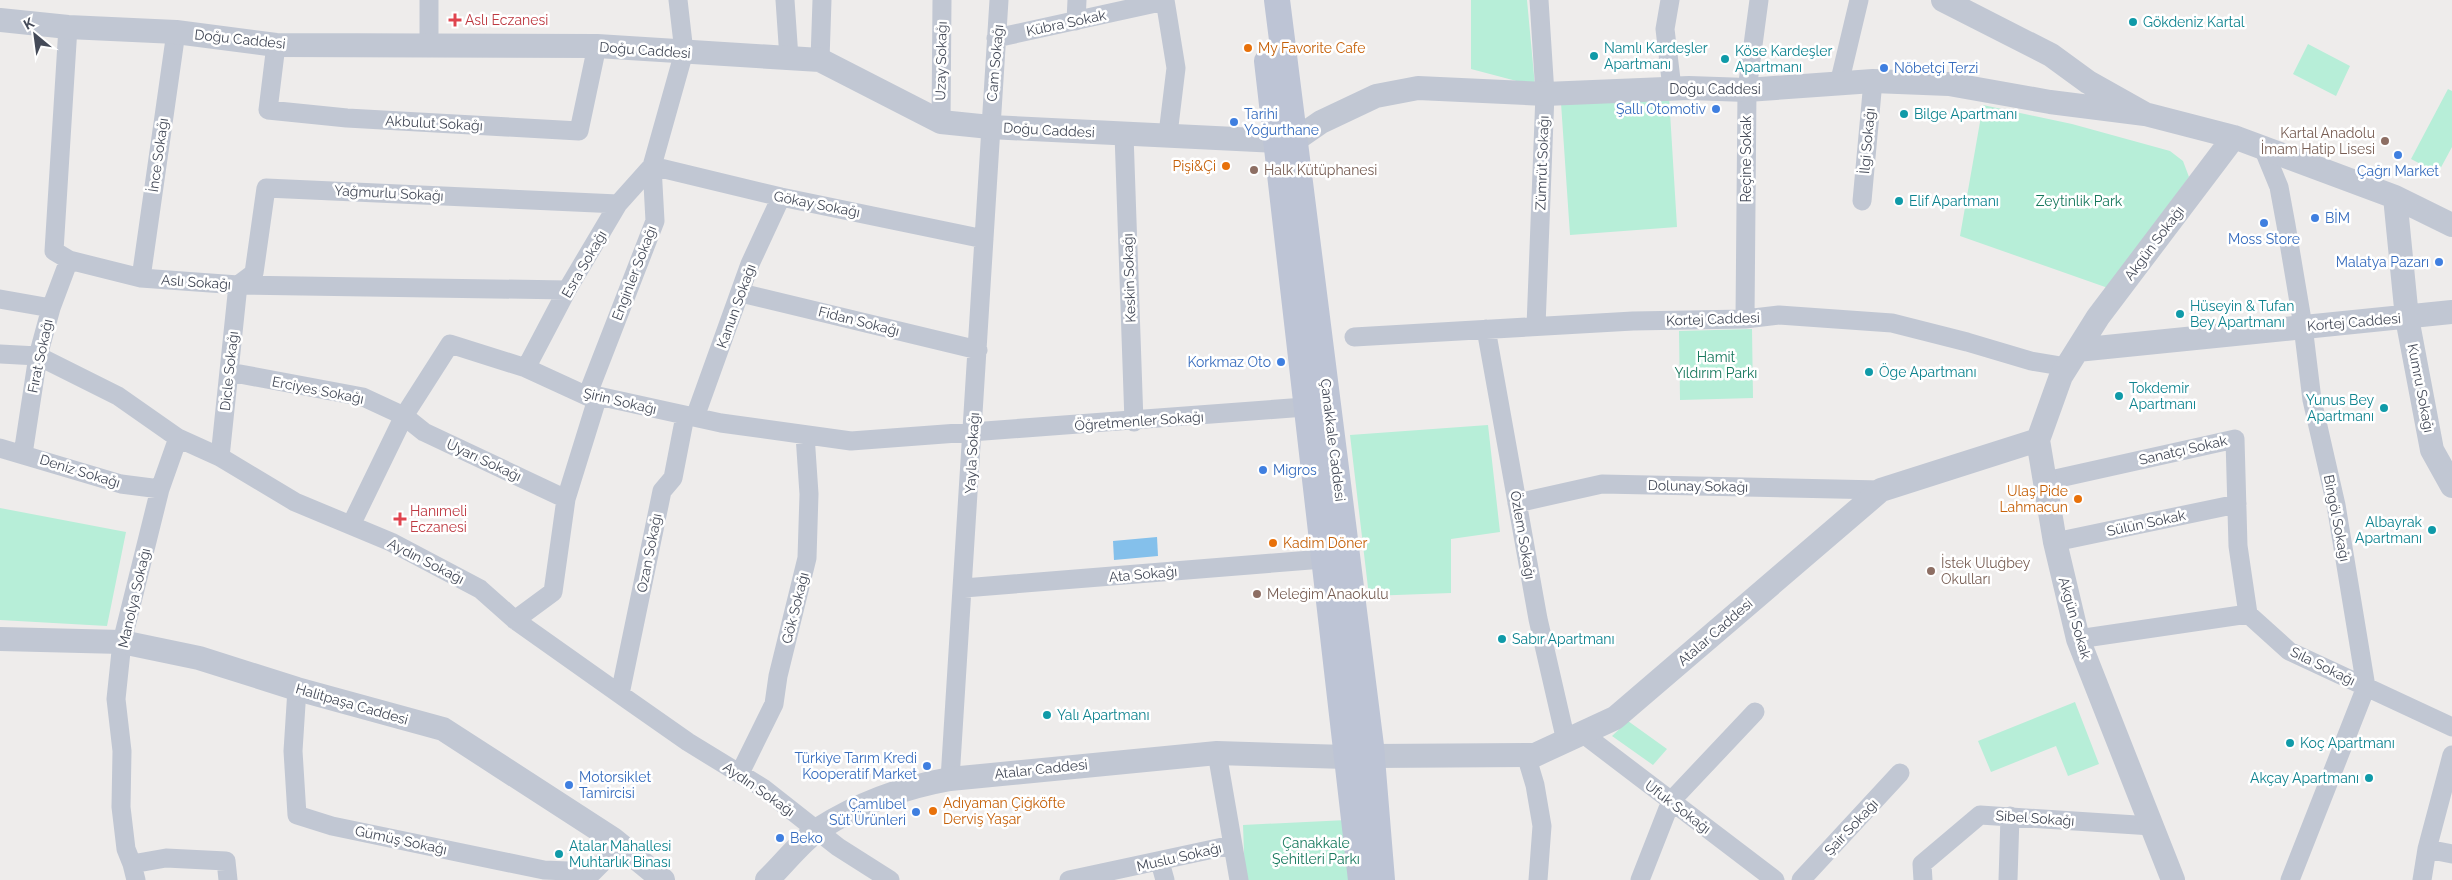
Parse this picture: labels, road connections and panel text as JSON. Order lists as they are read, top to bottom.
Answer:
{
  "streets": {
    "main road": ["Çanakkale Caddesi"],
    "street": [
      "Kübra Sokak",
      "Doğu Caddesi",
      "Uzay Sokağı",
      "Cam Sokağı",
      "Akbulut Sokağı",
      "İlgi Sokağı",
      "İnce Sokağı",
      "Reçine Sokak",
      "Zümrüt Sokağı",
      "Yağmurlu Sokağı",
      "Gökay Sokağı",
      "Akgün Sokağı",
      "Esra Sokağı",
      "Enginler Sokağı",
      "Keskin Sokağı",
      "Aslı Sokağı",
      "Kanun Sokağı",
      "Kortej Caddesi",
      "Fidan Sokağı",
      "Fırat Sokağı",
      "Dicle Sokağı",
      "Kumru Sokağı",
      "Erciyes Sokağı",
      "Şirin Sokağı",
      "Öğretmenler Sokağı",
      "Sanatçı Sokak",
      "Yayla Sokağı",
      "Uyarı Sokağı",
      "Deniz Sokağı",
      "Dolunay Sokağı",
      "Bingöl Sokağı",
      "Sülün Sokak",
      "Özlem Sokağı",
      "Ozan Sokağı",
      "Aydın Sokağı",
      "Ata Sokağı",
      "Manolya Sokağı",
      "Gök Sokağı",
      "Akgün Sokak",
      "Atalar Caddesi",
      "Sıla Sokağı",
      "Halitpaşa Caddesi",
      "Ufuk Sokağı",
      "Sibel Sokağı",
      "Şair Sokağı",
      "Gümüş Sokağı",
      "Muslu Sokağı"
    ]
  },
  "crossings": [
    ["Kübra Sokak", "Cam Sokağı"],
    ["Doğu Caddesi", "Uzay Sokağı"],
    ["Doğu Caddesi", "Cam Sokağı"],
    ["Doğu Caddesi", "Akbulut Sokağı"],
    ["Doğu Caddesi", "İlgi Sokağı"],
    ["Doğu Caddesi", "İnce Sokağı"],
    ["Doğu Caddesi", "Reçine Sokak"],
    ["Doğu Caddesi", "Zümrüt Sokağı"],
    ["Doğu Caddesi", "Enginler Sokağı"],
    ["Doğu Caddesi", "Keskin Sokağı"],
    ["Doğu Caddesi", "Çanakkale Caddesi"],
    ["Doğu Caddesi", "Yayla Sokağı"],
    ["Cam Sokağı", "Yayla Sokağı"],
    ["İnce Sokağı", "Aslı Sokağı"],
    ["Reçine Sokak", "Kortej Caddesi"],
    ["Zümrüt Sokağı", "Kortej Caddesi"],
    ["Yağmurlu Sokağı", "Esra Sokağı"],
    ["Yağmurlu Sokağı", "Aslı Sokağı"],
    ["Yağmurlu Sokağı", "Dicle Sokağı"],
    ["Gökay Sokağı", "Esra Sokağı"],
    ["Gökay Sokağı", "Enginler Sokağı"],
    ["Gökay Sokağı", "Kanun Sokağı"],
    ["Gökay Sokağı", "Yayla Sokağı"],
    ["Akgün Sokağı", "Kortej Caddesi"],
    ["Esra Sokağı", "Enginler Sokağı"],
    ["Esra Sokağı", "Aslı Sokağı"],
    ["Esra Sokağı", "Şirin Sokağı"],
    ["Enginler Sokağı", "Şirin Sokağı"],
    ["Enginler Sokağı", "Uyarı Sokağı"],
    ["Enginler Sokağı", "Aydın Sokağı"],
    ["Keskin Sokağı", "Öğretmenler Sokağı"],
    ["Aslı Sokağı", "Fırat Sokağı"],
    ["Aslı Sokağı", "Dicle Sokağı"],
    ["Kanun Sokağı", "Fidan Sokağı"],
    ["Kanun Sokağı", "Şirin Sokağı"],
    ["Kanun Sokağı", "Ozan Sokağı"],
    ["Kortej Caddesi", "Kumru Sokağı"],
    ["Kortej Caddesi", "Bingöl Sokağı"],
    ["Kortej Caddesi", "Özlem Sokağı"],
    ["Fidan Sokağı", "Yayla Sokağı"],
    ["Fırat Sokağı", "Deniz Sokağı"],
    ["Fırat Sokağı", "Aydın Sokağı"],
    ["Dicle Sokağı", "Erciyes Sokağı"],
    ["Dicle Sokağı", "Aydın Sokağı"],
    ["Erciyes Sokağı", "Şirin Sokağı"],
    ["Erciyes Sokağı", "Uyarı Sokağı"],
    ["Şirin Sokağı", "Öğretmenler Sokağı"],
    ["Şirin Sokağı", "Yayla Sokağı"],
    ["Şirin Sokağı", "Uyarı Sokağı"],
    ["Şirin Sokağı", "Ozan Sokağı"],
    ["Şirin Sokağı", "Aydın Sokağı"],
    ["Şirin Sokağı", "Gök Sokağı"],
    ["Öğretmenler Sokağı", "Çanakkale Caddesi"],
    ["Öğretmenler Sokağı", "Yayla Sokağı"],
    ["Çanakkale Caddesi", "Ata Sokağı"],
    ["Çanakkale Caddesi", "Atalar Caddesi"],
    ["Sanatçı Sokak", "Sülün Sokak"],
    ["Sanatçı Sokak", "Akgün Sokak"],
    ["Sanatçı Sokak", "Sıla Sokağı"],
    ["Yayla Sokağı", "Ata Sokağı"],
    ["Yayla Sokağı", "Atalar Caddesi"],
    ["Deniz Sokağı", "Manolya Sokağı"],
    ["Dolunay Sokağı", "Özlem Sokağı"],
    ["Dolunay Sokağı", "Atalar Caddesi"],
    ["Bingöl Sokağı", "Sıla Sokağı"],
    ["Sülün Sokak", "Akgün Sokak"],
    ["Özlem Sokağı", "Atalar Caddesi"],
    ["Özlem Sokağı", "Ufuk Sokağı"],
    ["Ozan Sokağı", "Aydın Sokağı"],
    ["Aydın Sokağı", "Manolya Sokağı"],
    ["Aydın Sokağı", "Gök Sokağı"],
    ["Aydın Sokağı", "Atalar Caddesi"],
    ["Manolya Sokağı", "Halitpaşa Caddesi"],
    ["Akgün Sokak", "Atalar Caddesi"],
    ["Akgün Sokak", "Sibel Sokağı"],
    ["Atalar Caddesi", "Ufuk Sokağı"],
    ["Halitpaşa Caddesi", "Gümüş Sokağı"]
  ],
  "parks": ["Zeytinlik Park", "Hamit Yıldırım Parkı", "Çanakkale Şehitleri Parkı"],
  "places": {
    "health": ["Aslı Eczanesi", "Hanımeli Eczanesi"],
    "other": [
      "Gökdeniz Kartal",
      "My Favorite Cafe",
      "Namlı Kardeşler Apartmanı",
      "Köse Kardeşler Apartmanı",
      "Nöbetçi Terzi",
      "Şallı Otomotiv",
      "Bilge Apartmanı",
      "Tarihi Yoğurthane",
      "Kartal Anadolu İmam Hatip Lisesi",
      "Çağrı Market",
      "Pişi&Çi",
      "Halk Kütüphanesi",
      "Elif Apartmanı",
      "BİM",
      "Moss Store",
      "Malatya Pazarı",
      "Hüseyin & Tufan Bey Apartmanı",
      "Korkmaz Oto",
      "Öge Apartmanı",
      "Tokdemir Apartmanı",
      "Yunus Bey Apartmanı",
      "Migros",
      "Ulaş Pide Lahmacun",
      "Albayrak Apartmanı",
      "Kadim Döner",
      "İstek Uluğbey Okulları",
      "Meleğim Anaokulu",
      "Sabır Apartmanı",
      "Yalı Apartmanı",
      "Koç Apartmanı",
      "Türkiye Tarım Kredi Kooperatif Market",
      "Akçay Apartmanı",
      "Motorsiklet Tamircisi",
      "Adıyaman Çiğköfte Derviş Yaşar",
      "Çamlıbel Süt Ürünleri",
      "Beko",
      "Atalar Mahallesi Muhtarlık Binası"
    ]
  },
  "north": "top left"
}
